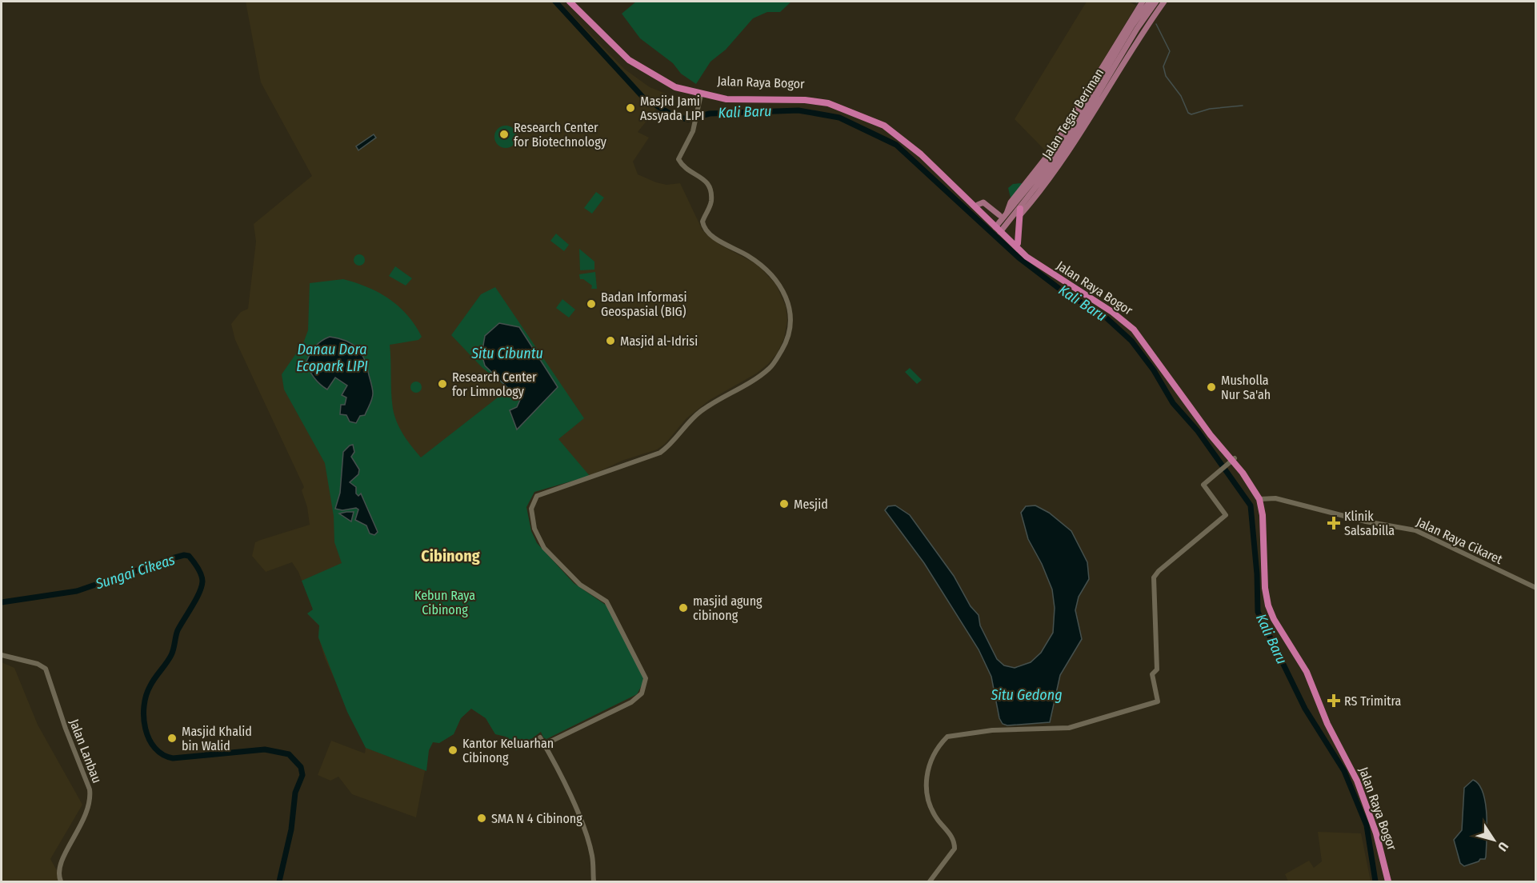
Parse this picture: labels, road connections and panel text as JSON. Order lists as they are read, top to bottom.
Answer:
{
  "streets": {
    "highway": ["Jalan Raya Bogor"],
    "main road": ["Jalan Tegar Beriman"],
    "street": ["Jalan Raya Cikaret", "Jalan Lanbau"]
  },
  "crossings": [
    ["Jalan Raya Bogor", "Jalan Tegar Beriman"],
    ["Jalan Raya Bogor", "Jalan Raya Cikaret"]
  ],
  "districts": ["Cibinong"],
  "water": [
    "Kali Baru",
    "Danau Dora Ecopark LIPI",
    "Situ Cibuntu",
    "Sungai Cikeas",
    "Situ Gedong"
  ],
  "parks": ["Kebun Raya Cibinong"],
  "places": {
    "other": [
      "Masjid Jami Assyada LIPI",
      "Research Center for Biotechnology",
      "Badan Informasi Geospasial (BIG)",
      "Masjid al-Idrisi",
      "Research Center for Limnology",
      "Musholla Nur Sa'ah",
      "Mesjid",
      "masjid agung cibinong",
      "Masjid Khalid bin Walid",
      "Kantor Keluarhan Cibinong",
      "SMA N 4 Cibinong"
    ],
    "health": ["Klinik Salsabilla", "RS Trimitra"]
  },
  "north": "bottom right"
}
